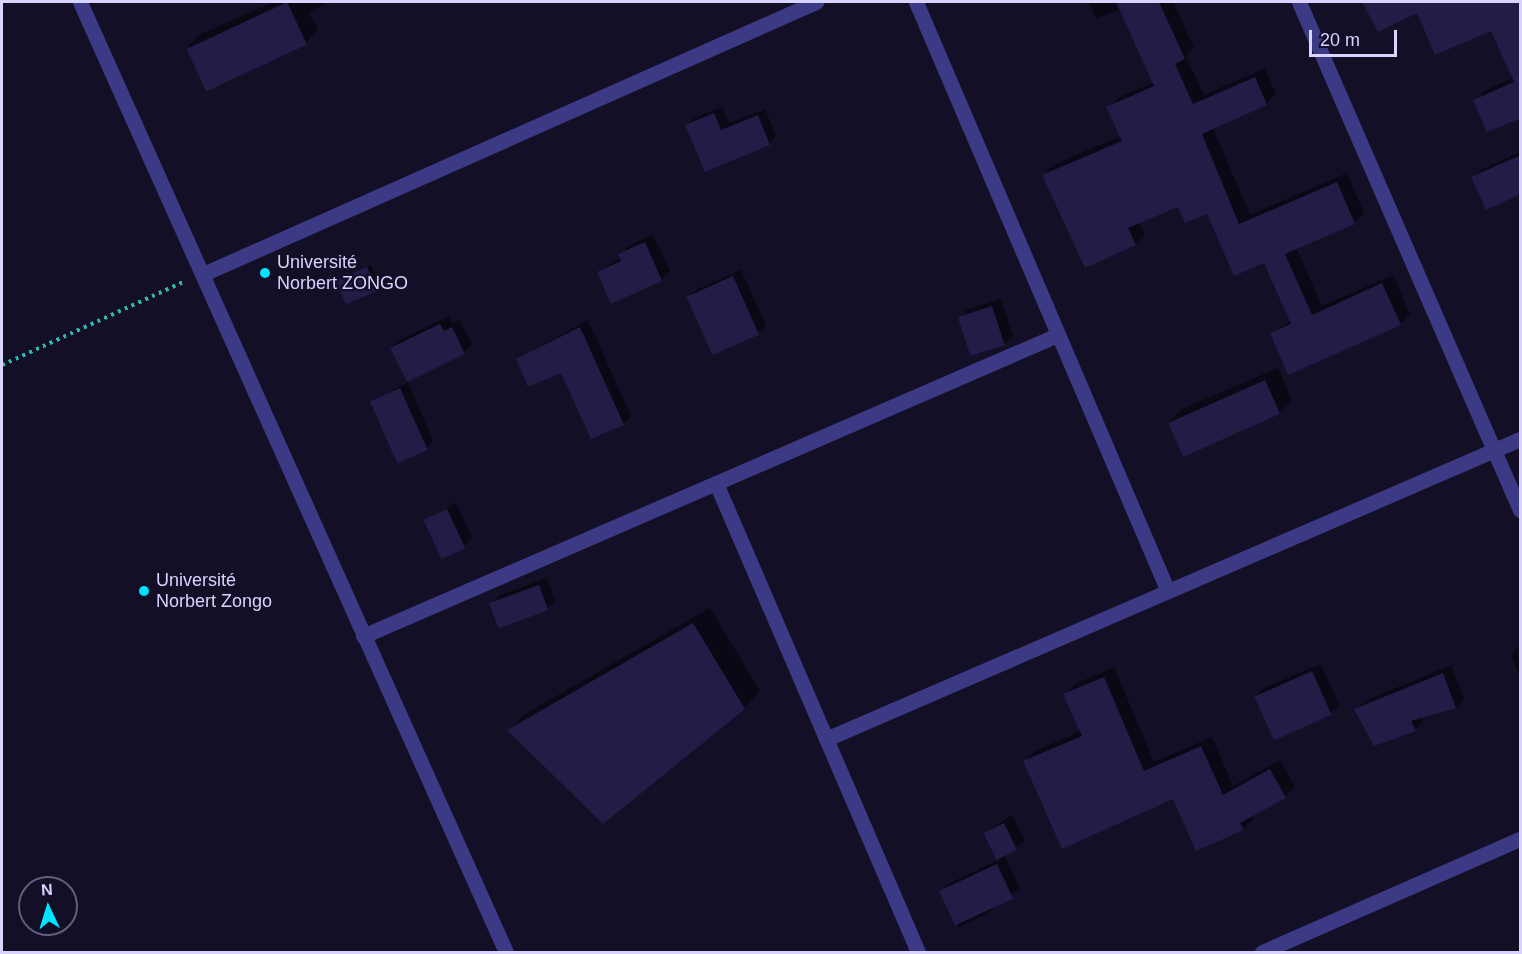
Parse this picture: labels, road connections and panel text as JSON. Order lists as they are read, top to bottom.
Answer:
{
  "places": ["Université Norbert ZONGO", "Université Norbert Zongo"],
  "scale_bar": "20 m",
  "north": "top"
}
